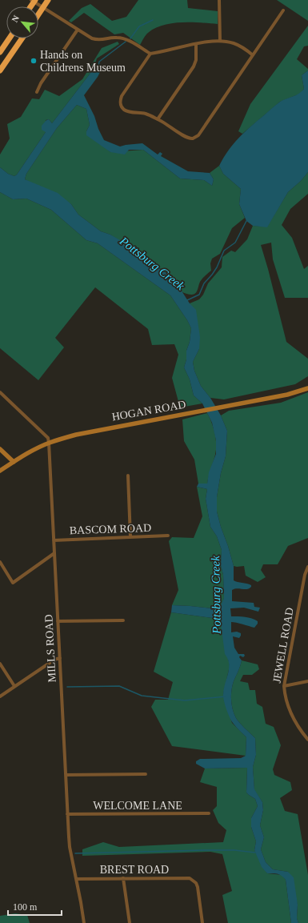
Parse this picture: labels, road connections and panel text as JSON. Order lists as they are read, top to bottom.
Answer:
{
  "streets": {
    "main road": ["HOGAN ROAD"],
    "street": [
      "BASCOM ROAD",
      "JEWELL ROAD",
      "MILLS ROAD",
      "WELCOME LANE",
      "BREST ROAD"
    ]
  },
  "crossings": [
    ["HOGAN ROAD", "MILLS ROAD"],
    ["BASCOM ROAD", "MILLS ROAD"],
    ["MILLS ROAD", "WELCOME LANE"],
    ["MILLS ROAD", "BREST ROAD"]
  ],
  "water": ["Pottsburg Creek"],
  "places": ["Hands on Childrens Museum"],
  "scale_bar": "100 m",
  "north": "top left"
}
